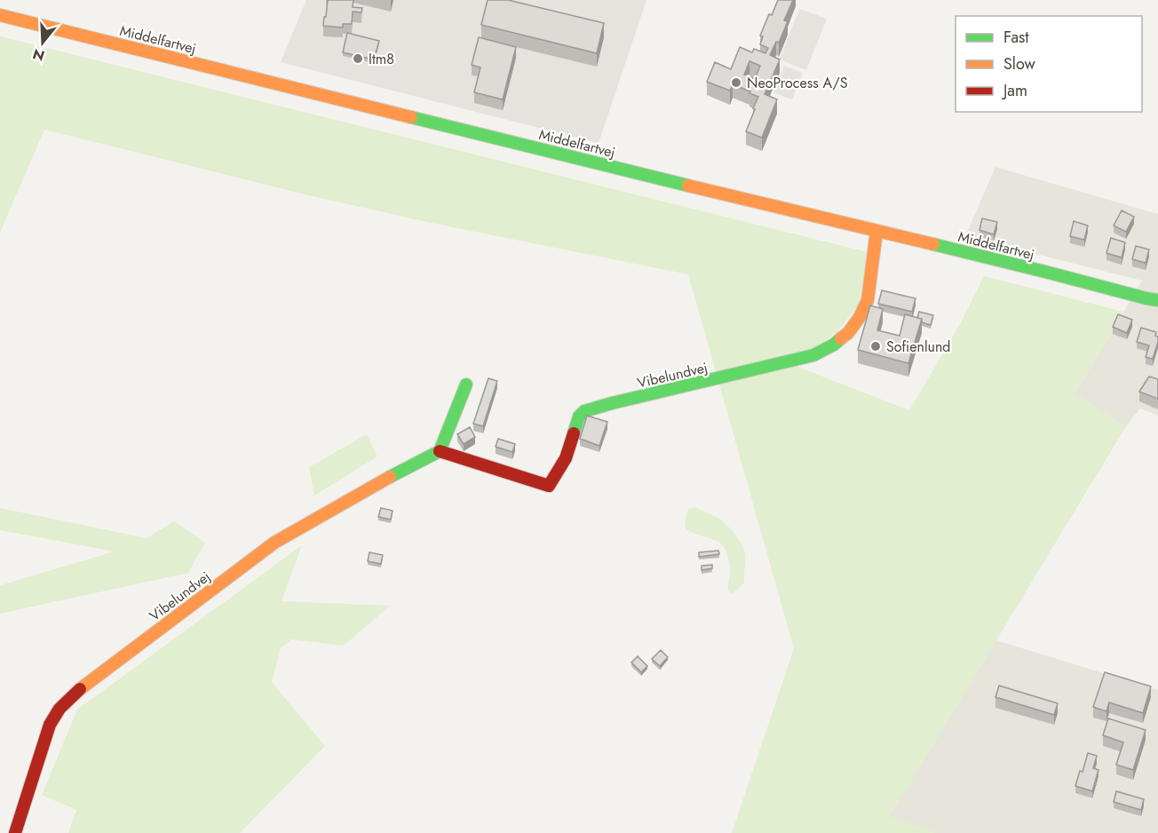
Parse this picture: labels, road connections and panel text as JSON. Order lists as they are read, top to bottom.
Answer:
{
  "streets": {
    "street": ["Middelfartvej", "Vibelundvej"]
  },
  "crossings": [
    ["Middelfartvej", "Vibelundvej"]
  ],
  "places": ["Itm8", "NeoProcess A/S", "Sofienlund"],
  "legend": ["Fast", "Slow", "Jam"],
  "north": "bottom"
}
